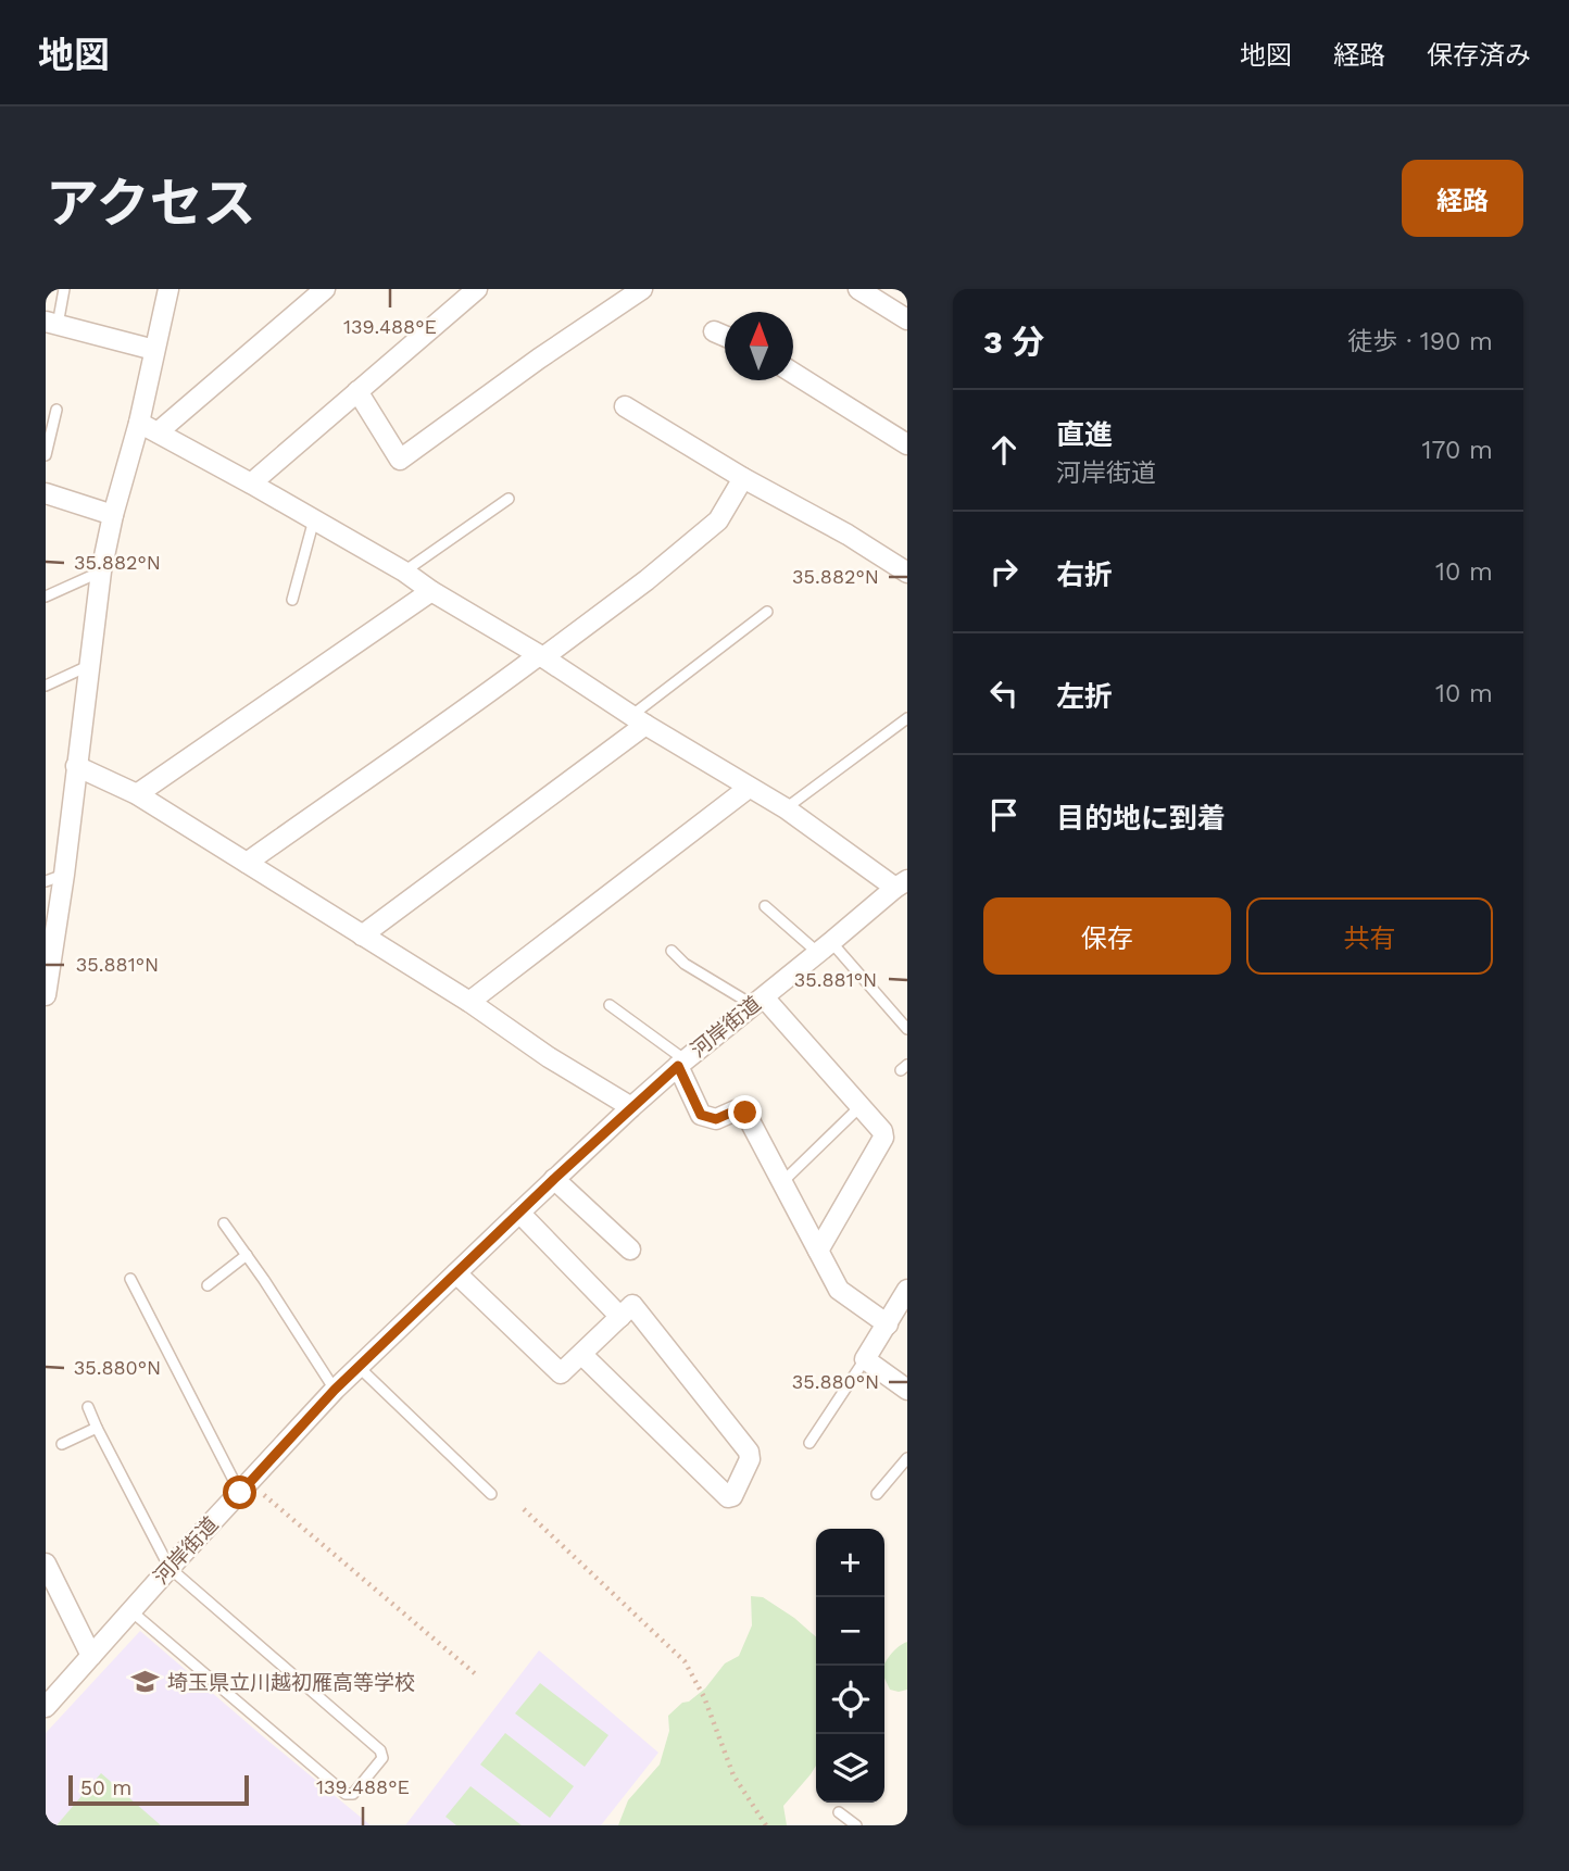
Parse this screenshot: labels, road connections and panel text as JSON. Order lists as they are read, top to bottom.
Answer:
{
  "streets": {
    "street": ["河岸街道"]
  },
  "places": {
    "school or university": ["埼玉県立川越初雁高等学校"]
  },
  "scale_bar": "50 m",
  "north": "top",
  "page": {
    "header": "地図",
    "nav": ["地図", "経路", "保存済み"],
    "title": "アクセス",
    "buttons": [
      "経路",
      ["保存", "共有"]
    ],
    "heading": ["3 分", "徒歩 · 190 m"],
    "list": [
      ["直進", "河岸街道", "170 m"],
      ["右折", "10 m"],
      ["左折", "10 m"],
      "目的地に到着"
    ],
    "map_buttons": ["+", "−"],
    "scale": "50 m"
  },
  "coordinates": [
    "139.488°E",
    "35.882°N",
    "35.881°N",
    "35.880°N"
  ]
}
